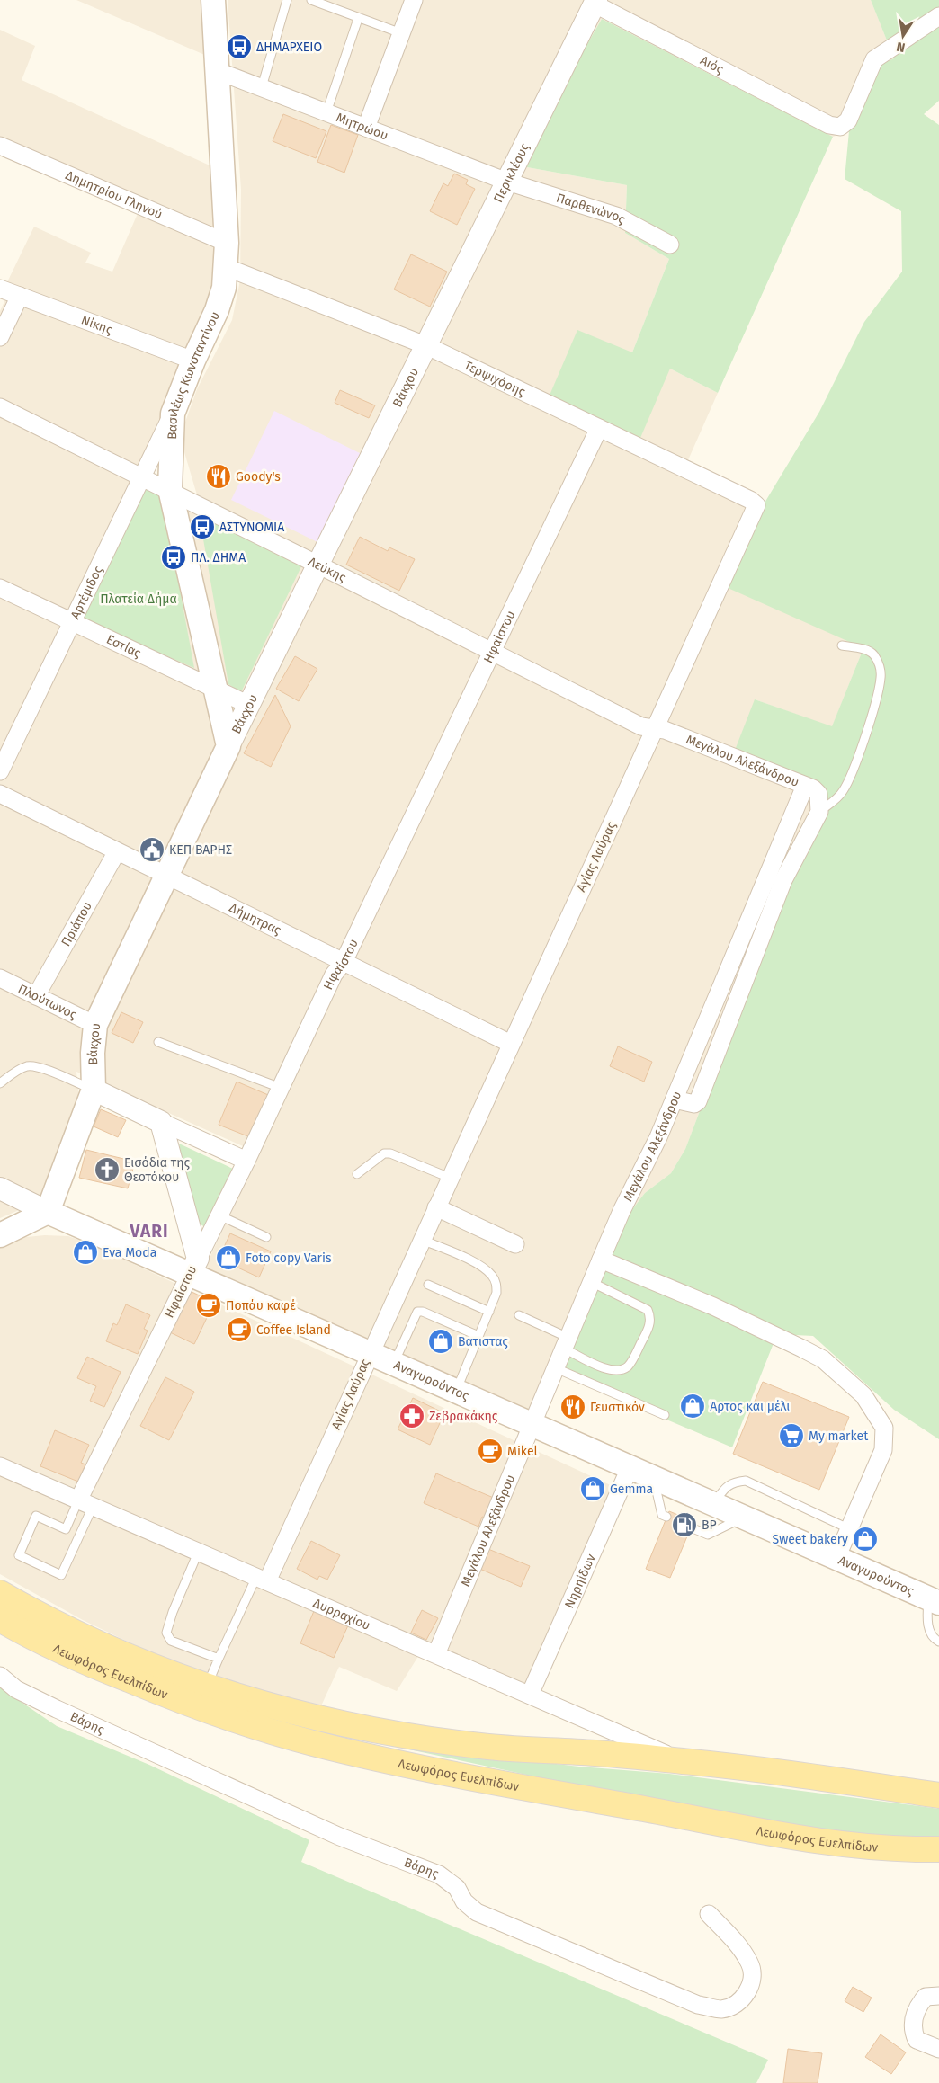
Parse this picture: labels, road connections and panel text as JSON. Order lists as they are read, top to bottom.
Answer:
{
  "streets": {
    "main road": [
      "Βασιλέως Κωνσταντίνου",
      "Βάκχου",
      "Αναγυρούντος",
      "Λεωφόρος Ευελπίδων"
    ],
    "street": [
      "Αιός",
      "Μητρώου",
      "Περικλέους",
      "Δημητρίου Γληνού",
      "Παρθενώνος",
      "Νίκης",
      "Τερψιχόρης",
      "Λεύκης",
      "Αρτέμιδος",
      "Ηφαίστου",
      "Εστίας",
      "Μεγάλου Αλεξάνδρου",
      "Αγίας Λαύρας",
      "Δήμητρας",
      "Πριάπου",
      "Πλούτωνος",
      "Νηρηίδων",
      "Δυρραχίου",
      "Βάρης"
    ]
  },
  "crossings": [
    ["Αιός", "Περικλέους"],
    ["Μητρώου", "Περικλέους"],
    ["Μητρώου", "Παρθενώνος"],
    ["Μητρώου", "Βασιλέως Κωνσταντίνου"],
    ["Περικλέους", "Παρθενώνος"],
    ["Περικλέους", "Τερψιχόρης"],
    ["Περικλέους", "Βάκχου"],
    ["Δημητρίου Γληνού", "Βασιλέως Κωνσταντίνου"],
    ["Νίκης", "Βασιλέως Κωνσταντίνου"],
    ["Βασιλέως Κωνσταντίνου", "Τερψιχόρης"],
    ["Βασιλέως Κωνσταντίνου", "Βάκχου"],
    ["Βασιλέως Κωνσταντίνου", "Λεύκης"],
    ["Βασιλέως Κωνσταντίνου", "Αρτέμιδος"],
    ["Βασιλέως Κωνσταντίνου", "Εστίας"],
    ["Τερψιχόρης", "Βάκχου"],
    ["Τερψιχόρης", "Ηφαίστου"],
    ["Τερψιχόρης", "Αγίας Λαύρας"],
    ["Βάκχου", "Λεύκης"],
    ["Βάκχου", "Εστίας"],
    ["Βάκχου", "Δήμητρας"],
    ["Βάκχου", "Πλούτωνος"],
    ["Λεύκης", "Αρτέμιδος"],
    ["Λεύκης", "Ηφαίστου"],
    ["Λεύκης", "Μεγάλου Αλεξάνδρου"],
    ["Λεύκης", "Αγίας Λαύρας"],
    ["Αρτέμιδος", "Εστίας"],
    ["Ηφαίστου", "Δήμητρας"],
    ["Ηφαίστου", "Αναγυρούντος"],
    ["Ηφαίστου", "Δυρραχίου"],
    ["Μεγάλου Αλεξάνδρου", "Αγίας Λαύρας"],
    ["Μεγάλου Αλεξάνδρου", "Αναγυρούντος"],
    ["Μεγάλου Αλεξάνδρου", "Δυρραχίου"],
    ["Αγίας Λαύρας", "Δήμητρας"],
    ["Αγίας Λαύρας", "Αναγυρούντος"],
    ["Αγίας Λαύρας", "Δυρραχίου"],
    ["Δήμητρας", "Πριάπου"],
    ["Πριάπου", "Πλούτωνος"],
    ["Αναγυρούντος", "Νηρηίδων"],
    ["Νηρηίδων", "Δυρραχίου"],
    ["Δυρραχίου", "Λεωφόρος Ευελπίδων"]
  ],
  "districts": ["VARI"],
  "parks": ["Πλατεία Δήμα"],
  "places": {
    "bus stop": ["ΔΗΜΑΡΧΕΙΟ", "ΑΣΤΥΝΟΜΙΑ", "ΠΛ. ΔΗΜΑ"],
    "restaurant": ["Goody's", "Γευστικόν"],
    "public building": ["ΚΕΠ ΒΑΡΗΣ"],
    "church": ["Εισόδια της Θεοτόκου"],
    "shop": [
      "Eva Moda",
      "Foto copy Varis",
      "Βατιστας",
      "Άρτος και μέλι",
      "Gemma",
      "Sweet bakery"
    ],
    "cafe": ["Ποπάυ καφέ", "Coffee Island", "Mikel"],
    "pharmacy": ["Ζεβρακάκης"],
    "supermarket": ["My market"],
    "fuel station": ["BP"]
  },
  "north": "bottom"
}
